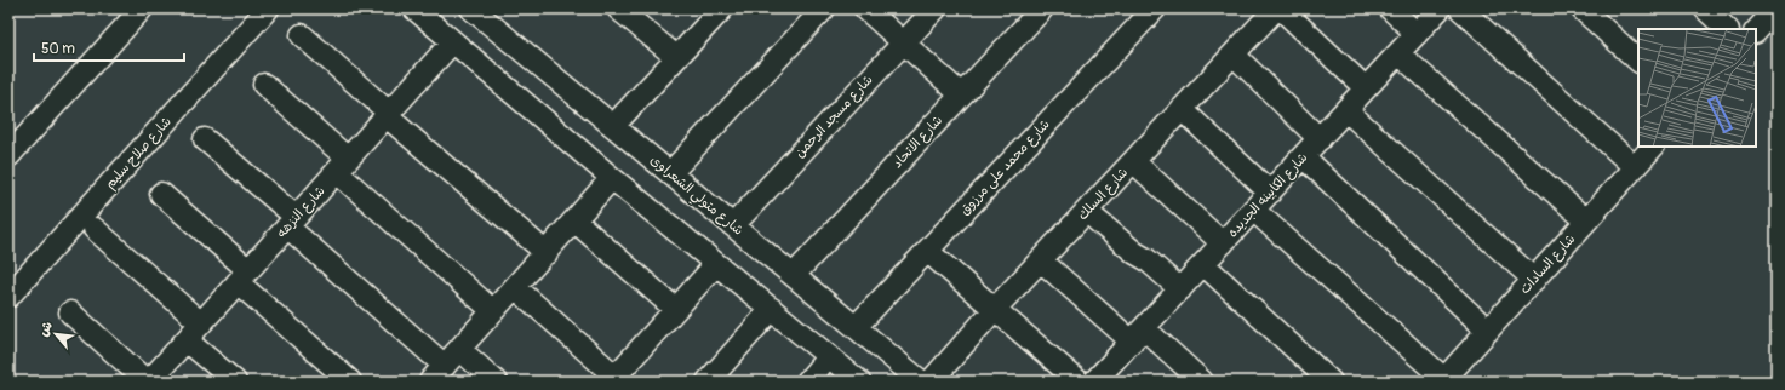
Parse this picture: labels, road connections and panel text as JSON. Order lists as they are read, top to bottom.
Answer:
{
  "streets": {
    "street": [
      "شارع مسجد الرحمن",
      "شارع الاتحاد",
      "شارع صلاح سليم",
      "شارع محمد على مرزوق",
      "شارع السلك",
      "شارع متولي الشعراوى",
      "شارع الكابينه الجديده",
      "شارع النزهه",
      "شارع السادات"
    ]
  },
  "crossings": [
    ["شارع مسجد الرحمن", "شارع متولي الشعراوى"],
    ["شارع الاتحاد", "شارع متولي الشعراوى"],
    ["شارع محمد على مرزوق", "شارع متولي الشعراوى"]
  ],
  "scale_bar": "50 m",
  "north": "top left"
}
